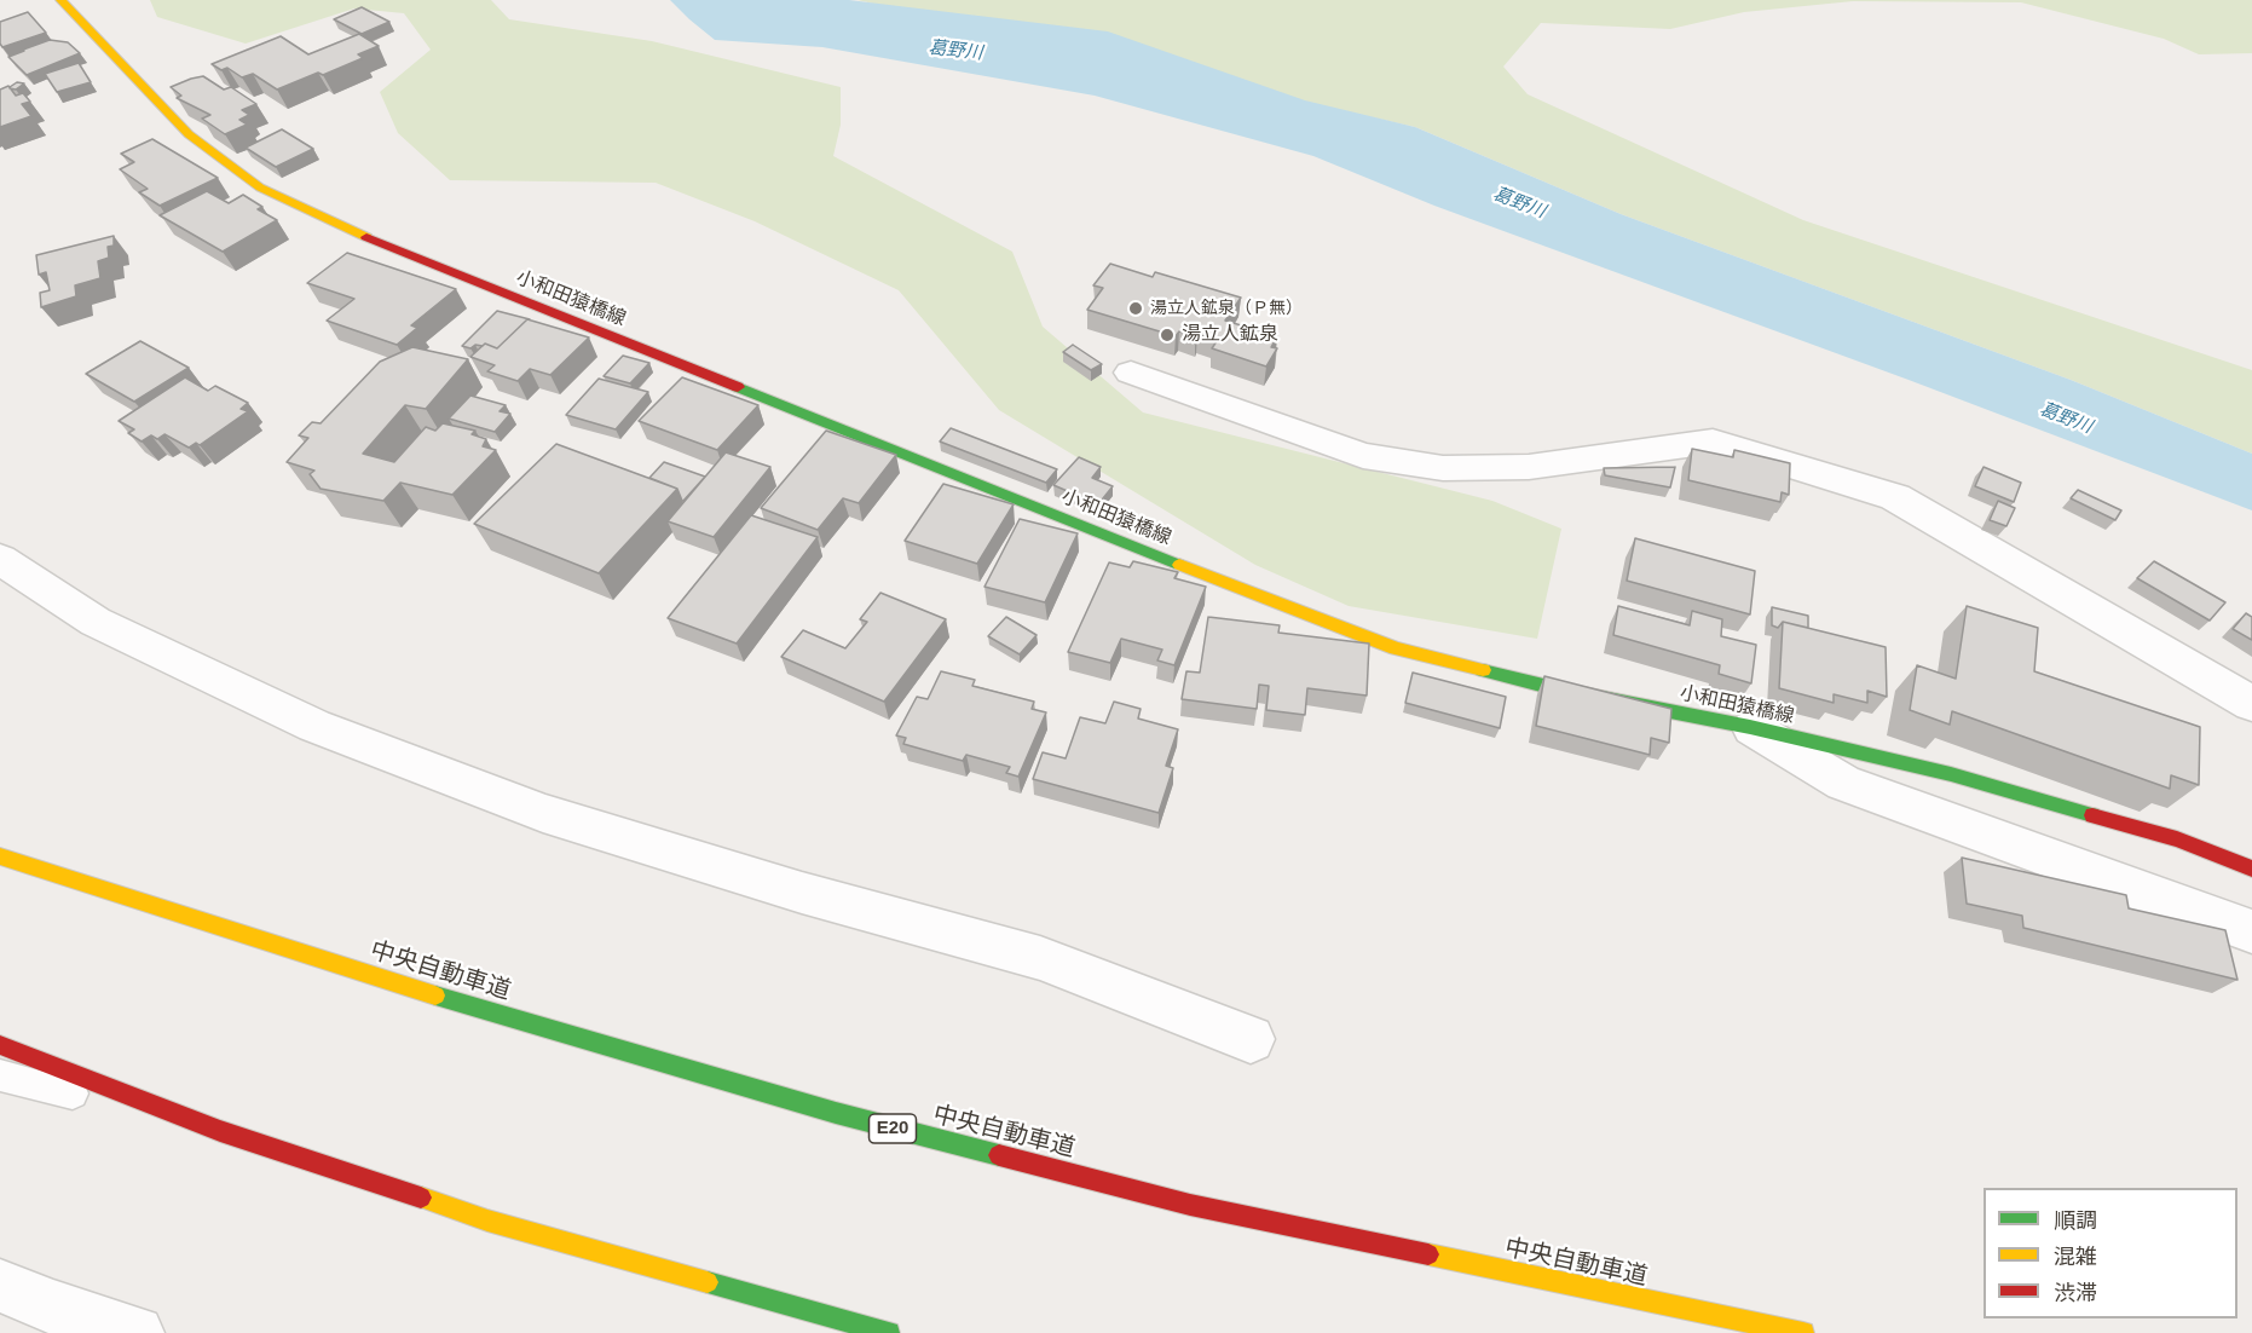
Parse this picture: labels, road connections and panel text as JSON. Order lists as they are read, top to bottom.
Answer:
{
  "streets": {
    "main road": ["小和田猿橋線", "中央自動車道", "E20"]
  },
  "water": ["葛野川"],
  "places": ["湯立人鉱泉（Ｐ無）", "湯立人鉱泉"],
  "legend": ["順調", "混雑", "渋滞"]
}
